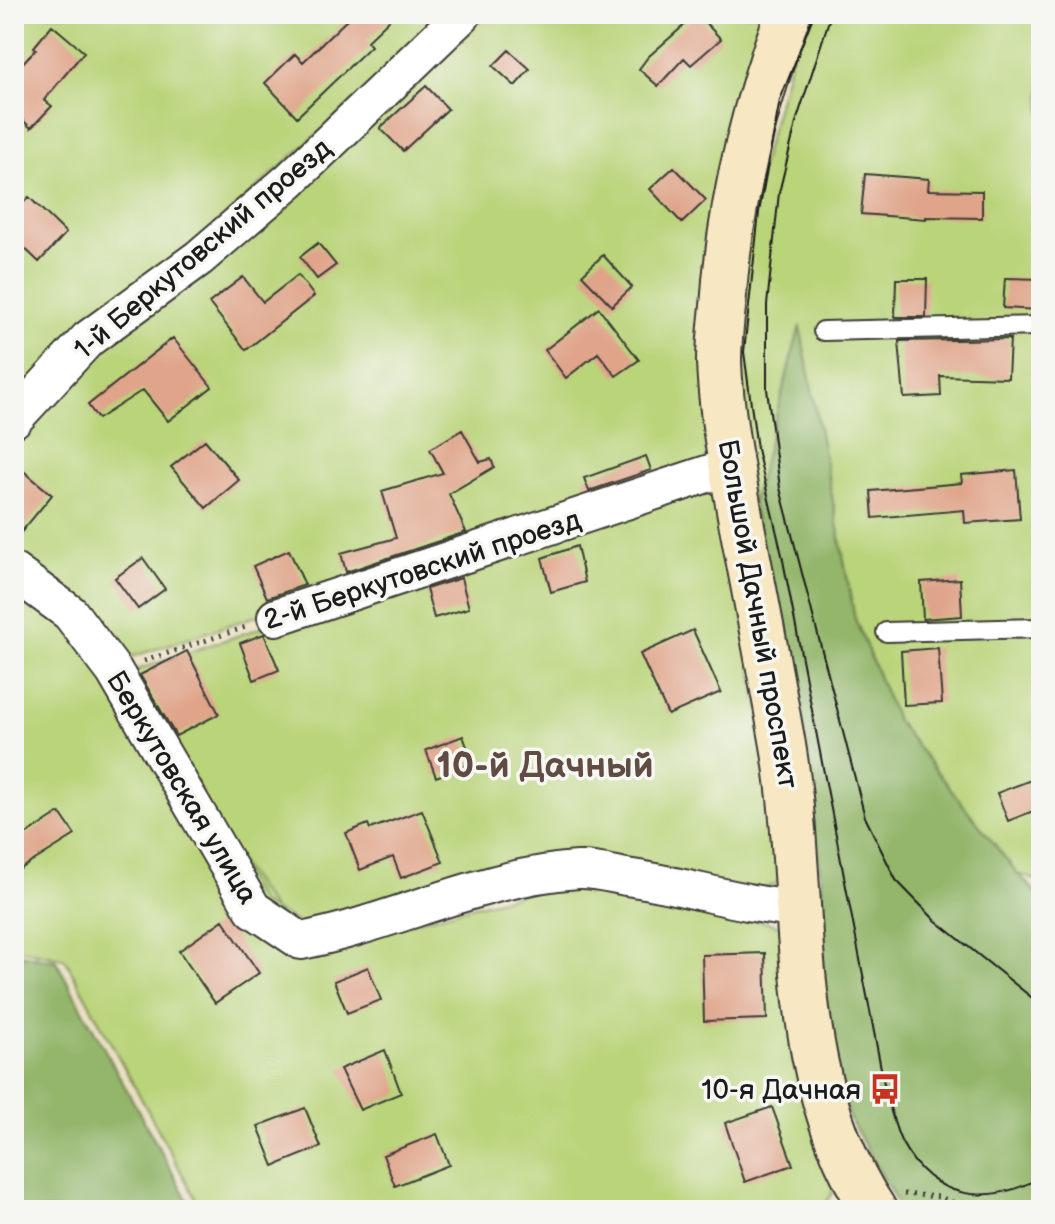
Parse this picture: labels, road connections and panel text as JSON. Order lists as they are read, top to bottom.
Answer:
{
  "streets": {
    "main road": ["Большой Дачный проспект"],
    "street": ["1-й Беркутовский проезд", "2-й Беркутовский проезд", "Беркутовская улица"]
  },
  "crossings": [
    ["2-й Беркутовский проезд", "Большой Дачный проспект"],
    ["2-й Беркутовский проезд", "Беркутовская улица"],
    ["Большой Дачный проспект", "Беркутовская улица"]
  ],
  "districts": ["10-й Дачный"],
  "places": {
    "bus stop": ["10-я Дачная"]
  }
}
